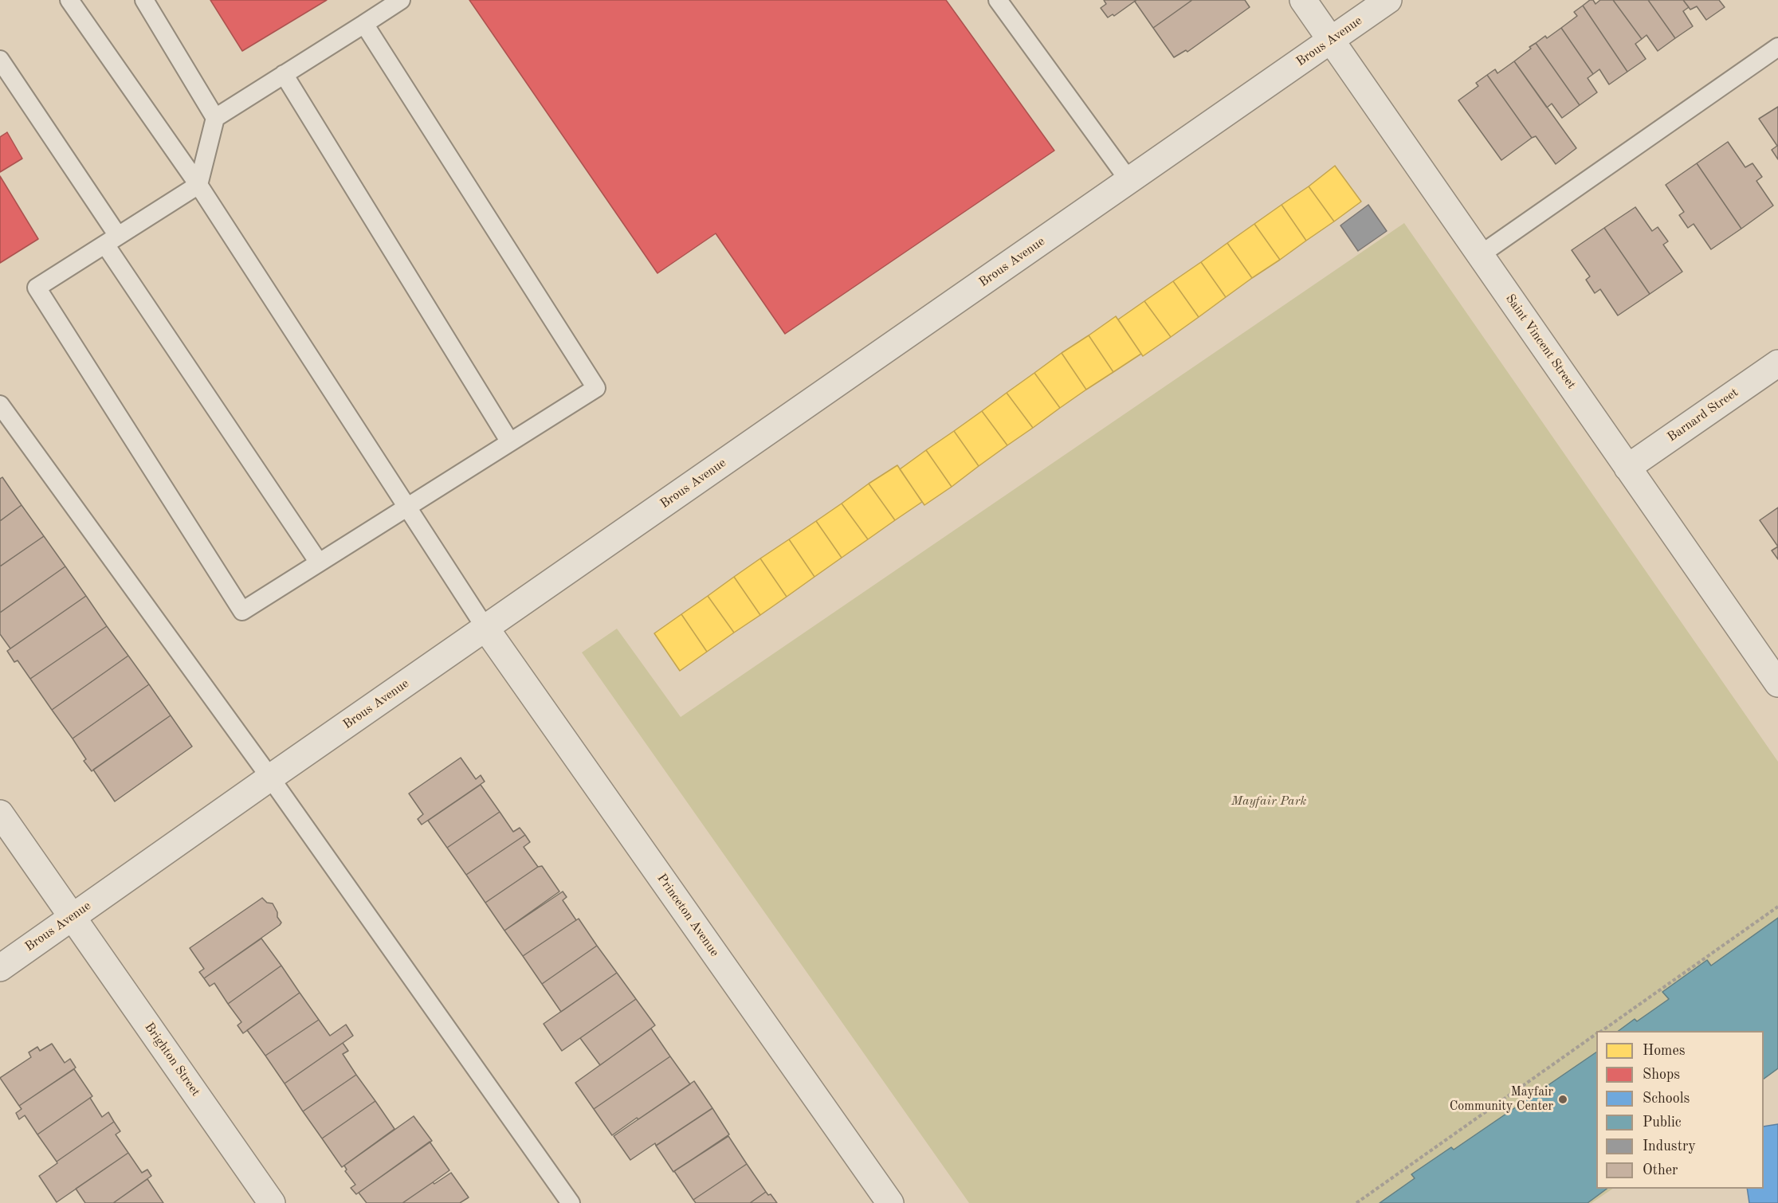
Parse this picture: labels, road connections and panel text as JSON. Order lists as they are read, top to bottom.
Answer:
{
  "streets": {
    "street": [
      "Brous Avenue",
      "Saint Vincent Street",
      "Barnard Street",
      "Princeton Avenue",
      "Brighton Street"
    ]
  },
  "crossings": [
    ["Brous Avenue", "Saint Vincent Street"],
    ["Brous Avenue", "Princeton Avenue"],
    ["Brous Avenue", "Brighton Street"],
    ["Saint Vincent Street", "Barnard Street"]
  ],
  "parks": ["Mayfair Park"],
  "places": ["Mayfair Community Center"],
  "legend": [
    "Homes",
    "Shops",
    "Schools",
    "Public",
    "Industry",
    "Other"
  ]
}
